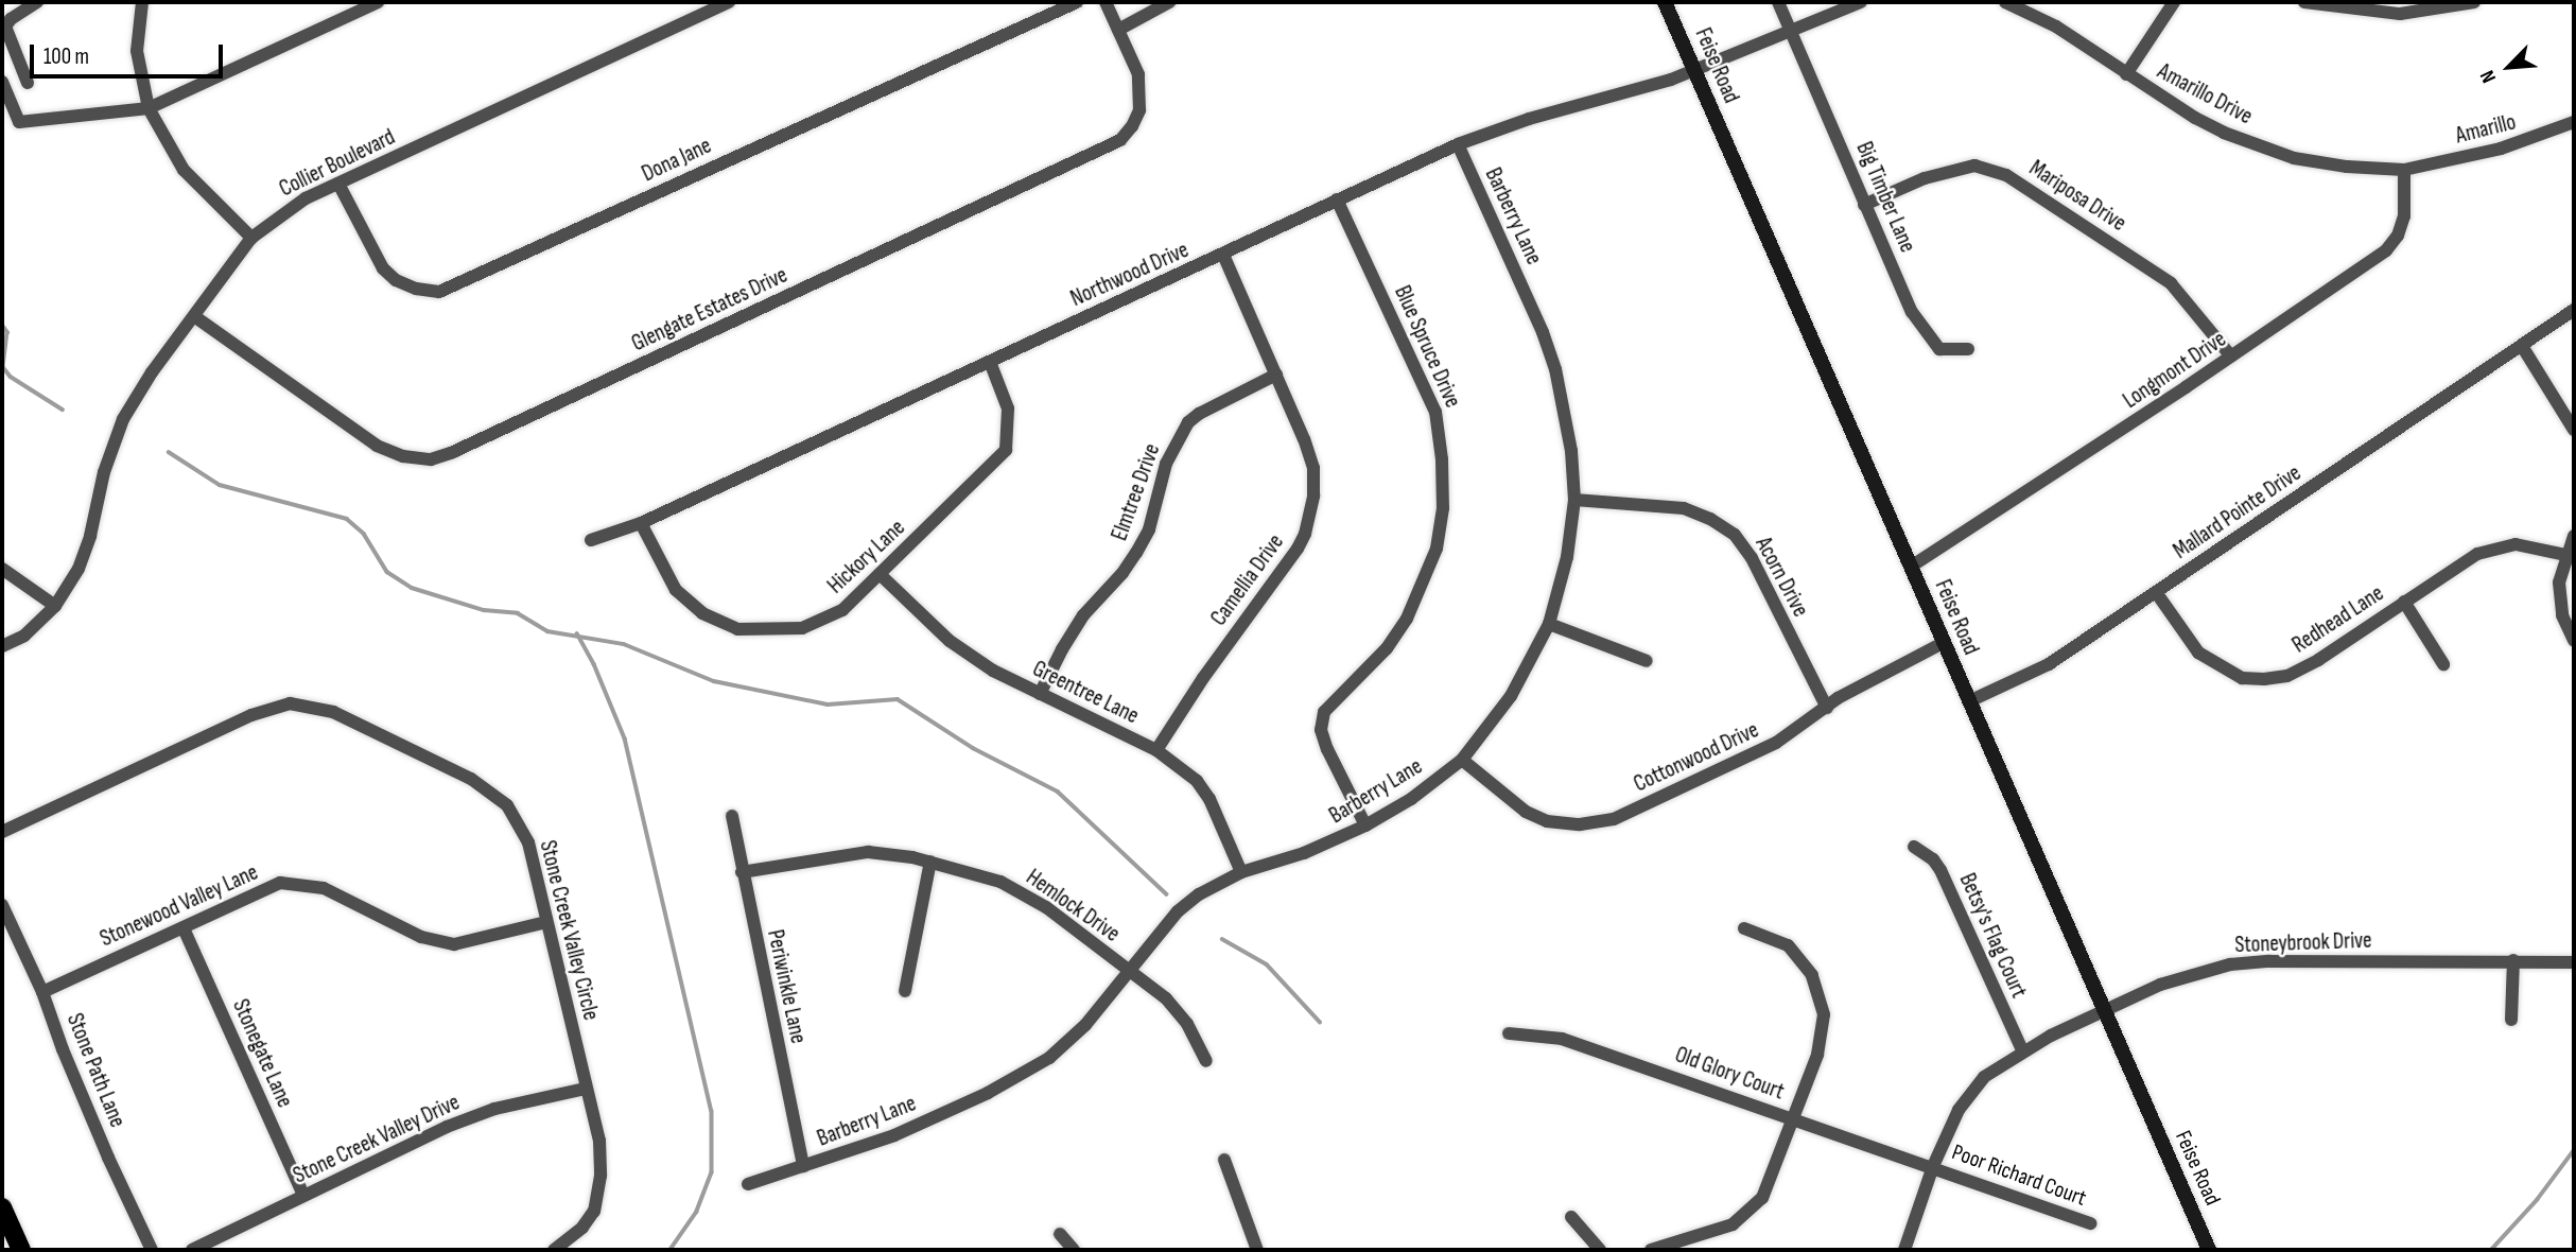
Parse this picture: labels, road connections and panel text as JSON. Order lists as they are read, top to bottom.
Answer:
{
  "streets": {
    "main road": ["Feise Road"],
    "street": [
      "Amarillo Drive",
      "Amarillo",
      "Dona Jane",
      "Collier Boulevard",
      "Mariposa Drive",
      "Big Timber Lane",
      "Barberry Lane",
      "Northwood Drive",
      "Glengate Estates Drive",
      "Blue Spruce Drive",
      "Longmont Drive",
      "Elmtree Drive",
      "Mallard Pointe Drive",
      "Hickory Lane",
      "Acorn Drive",
      "Camellia Drive",
      "Redhead Lane",
      "Greentree Lane",
      "Cottonwood Drive",
      "Stonewood Valley Lane",
      "Hemlock Drive",
      "Stone Creek Valley Circle",
      "Betsy's Flag Court",
      "Stoneybrook Drive",
      "Periwinkle Lane",
      "Stonegate Lane",
      "Stone Path Lane",
      "Old Glory Court",
      "Stone Creek Valley Drive",
      "Poor Richard Court"
    ]
  },
  "crossings": [
    ["Feise Road", "Northwood Drive"],
    ["Feise Road", "Longmont Drive"],
    ["Feise Road", "Mallard Pointe Drive"],
    ["Feise Road", "Cottonwood Drive"],
    ["Feise Road", "Stoneybrook Drive"],
    ["Amarillo Drive", "Amarillo"],
    ["Amarillo Drive", "Longmont Drive"],
    ["Amarillo", "Longmont Drive"],
    ["Dona Jane", "Collier Boulevard"],
    ["Collier Boulevard", "Glengate Estates Drive"],
    ["Mariposa Drive", "Big Timber Lane"],
    ["Mariposa Drive", "Longmont Drive"],
    ["Barberry Lane", "Northwood Drive"],
    ["Barberry Lane", "Blue Spruce Drive"],
    ["Barberry Lane", "Acorn Drive"],
    ["Barberry Lane", "Greentree Lane"],
    ["Barberry Lane", "Cottonwood Drive"],
    ["Barberry Lane", "Hemlock Drive"],
    ["Barberry Lane", "Periwinkle Lane"],
    ["Northwood Drive", "Blue Spruce Drive"],
    ["Northwood Drive", "Hickory Lane"],
    ["Northwood Drive", "Camellia Drive"],
    ["Elmtree Drive", "Camellia Drive"],
    ["Elmtree Drive", "Greentree Lane"],
    ["Mallard Pointe Drive", "Redhead Lane"],
    ["Hickory Lane", "Greentree Lane"],
    ["Acorn Drive", "Cottonwood Drive"],
    ["Camellia Drive", "Greentree Lane"],
    ["Stonewood Valley Lane", "Stone Creek Valley Circle"],
    ["Stonewood Valley Lane", "Stonegate Lane"],
    ["Stonewood Valley Lane", "Stone Path Lane"],
    ["Hemlock Drive", "Periwinkle Lane"],
    ["Stone Creek Valley Circle", "Stone Creek Valley Drive"],
    ["Betsy's Flag Court", "Stoneybrook Drive"],
    ["Stoneybrook Drive", "Old Glory Court"],
    ["Stoneybrook Drive", "Poor Richard Court"],
    ["Stonegate Lane", "Stone Creek Valley Drive"],
    ["Old Glory Court", "Poor Richard Court"]
  ],
  "scale_bar": "100 m",
  "north": "bottom left"
}
